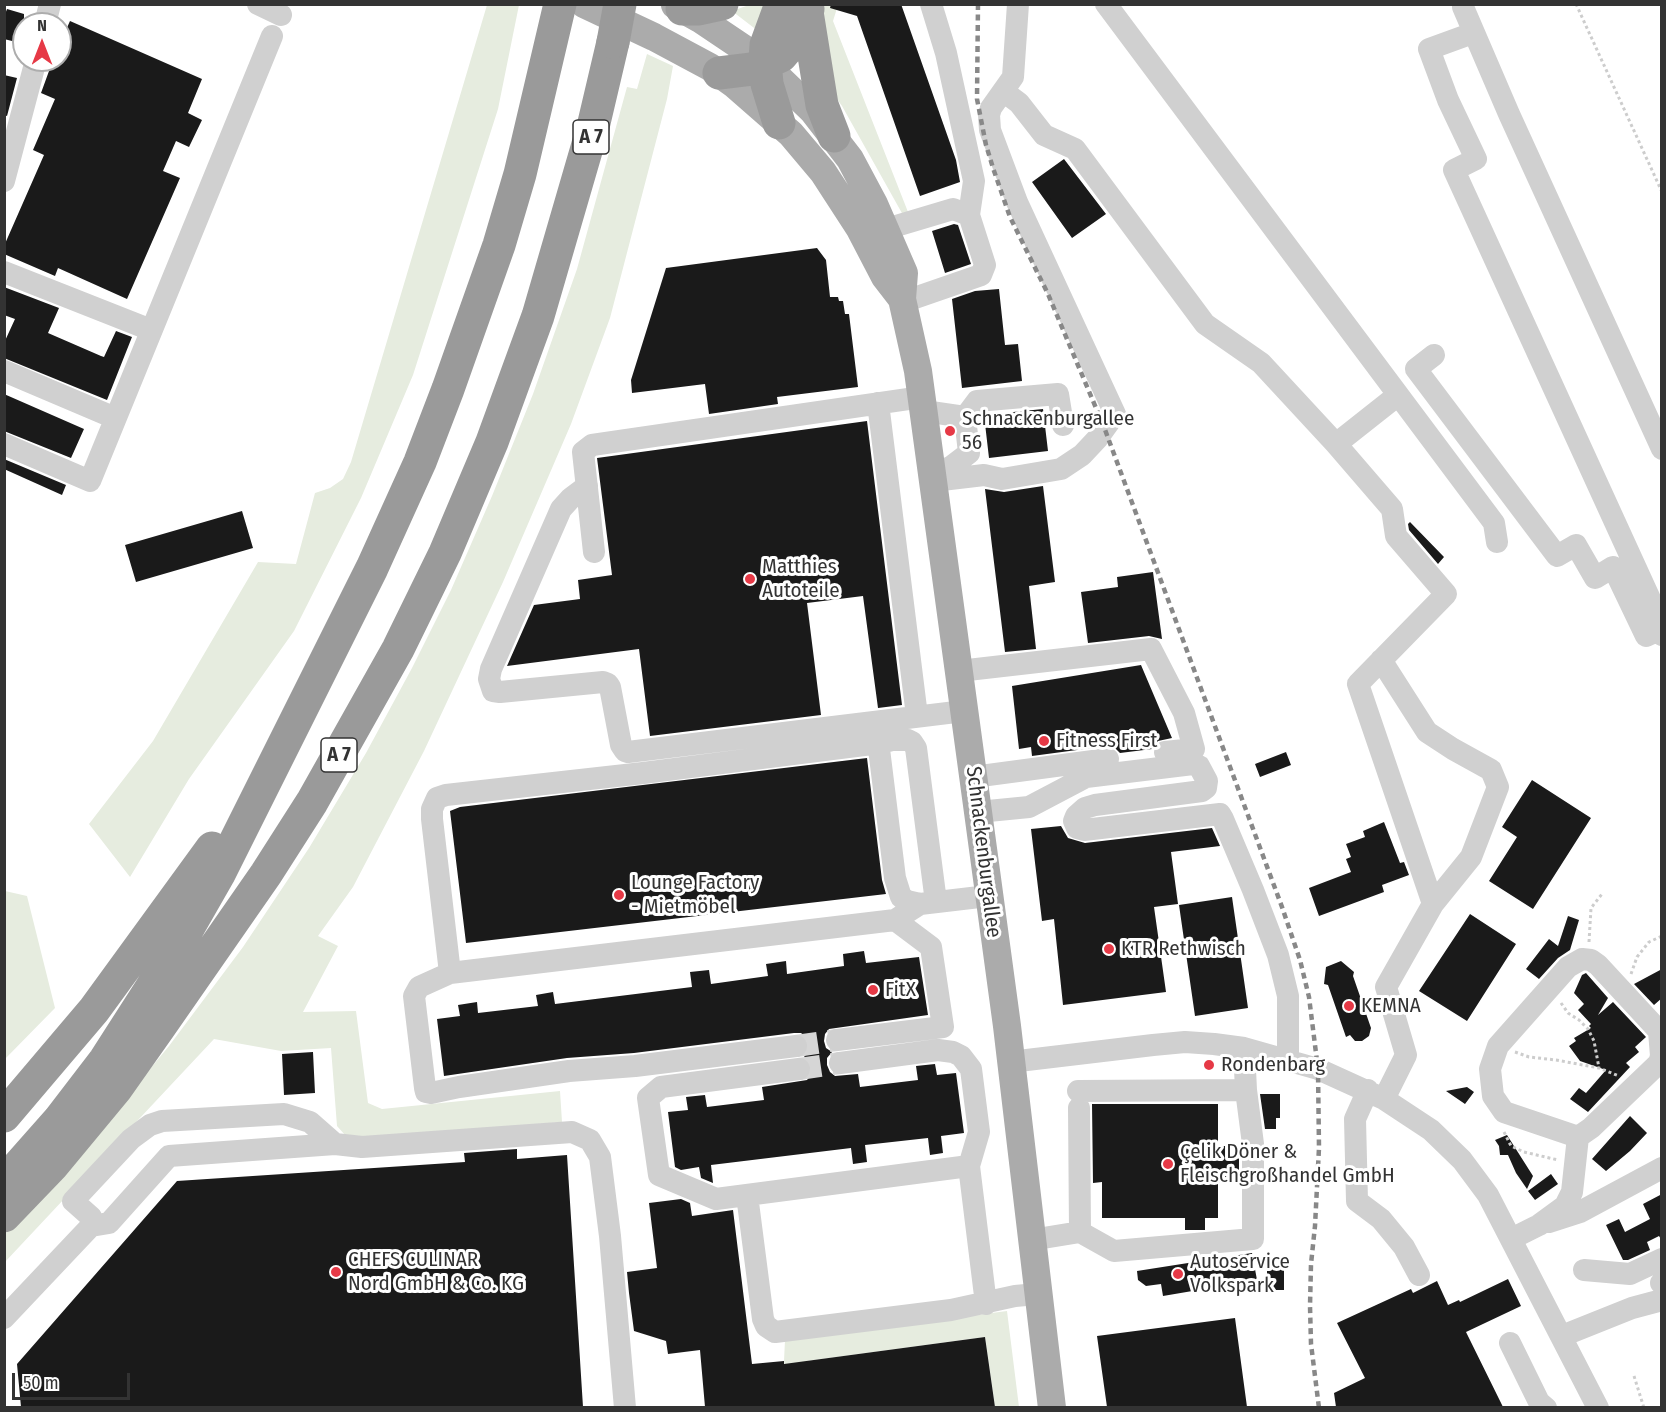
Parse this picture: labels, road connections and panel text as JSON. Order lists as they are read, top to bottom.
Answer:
{
  "streets": {
    "highway": ["A 7"],
    "main road": ["Schnackenburgallee"]
  },
  "crossings": [
    ["A 7", "Schnackenburgallee"]
  ],
  "places": [
    "Schnackenburgallee 56",
    "Matthies Autoteile",
    "Fitness First",
    "Lounge Factory - Mietmöbel",
    "KTR Rethwisch",
    "FitX",
    "KEMNA",
    "Rondenbarg",
    "Çelik Döner & Fleischgroßhandel GmbH",
    "CHEFS CULINAR Nord GmbH & Co. KG",
    "Autoservice Volkspark"
  ],
  "scale_bar": "50 m",
  "north": "top"
}
